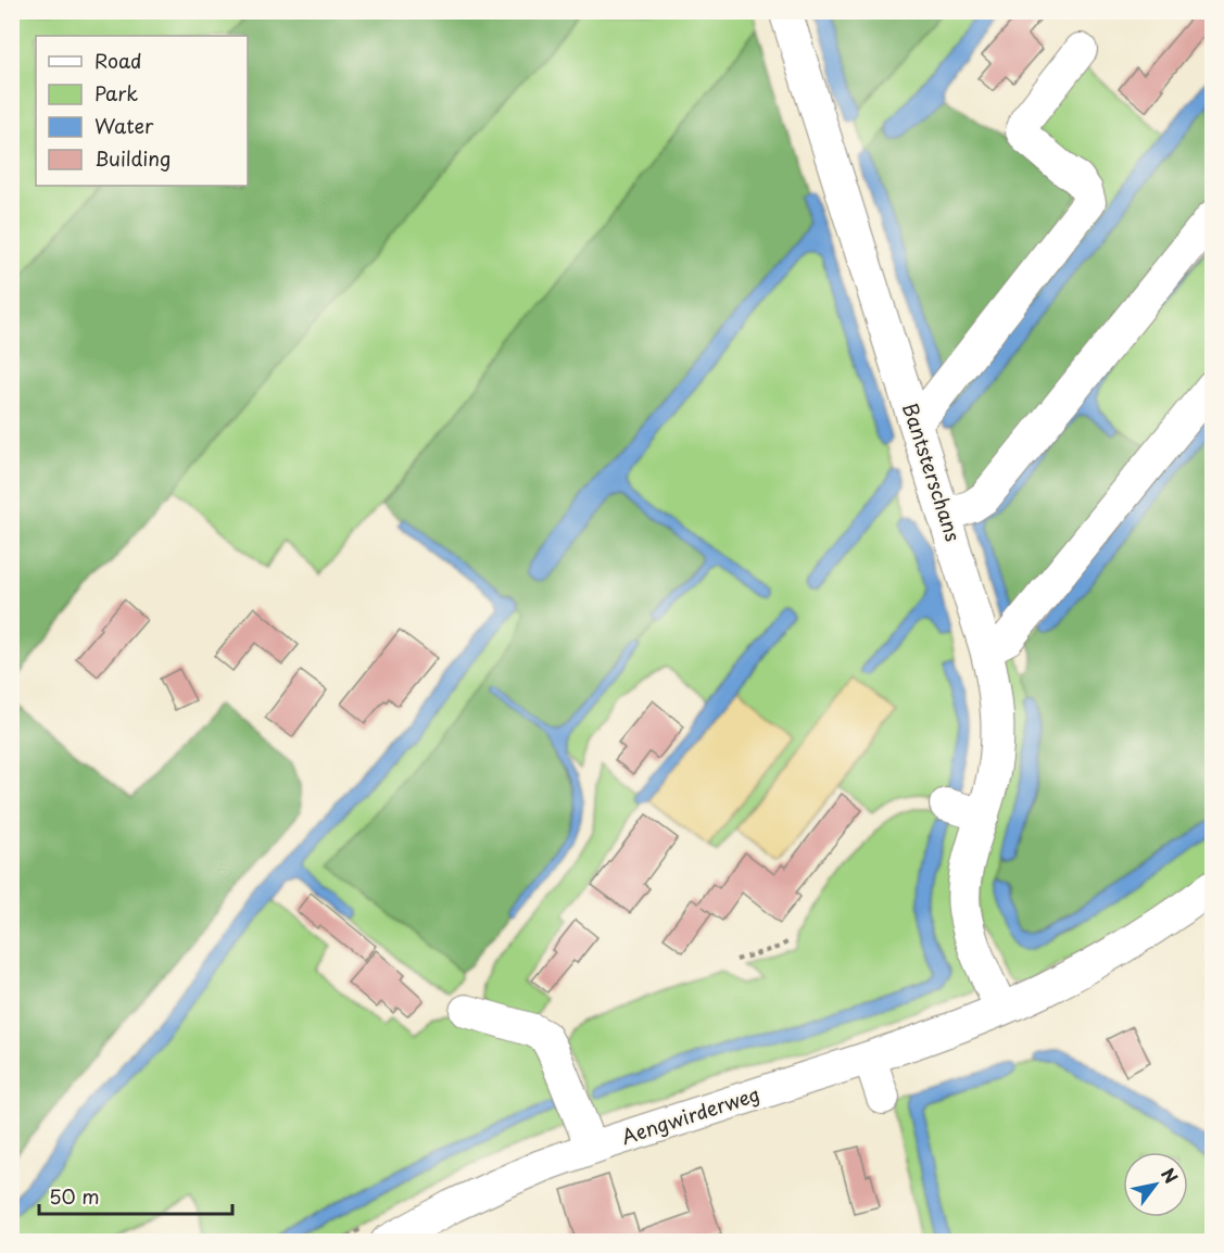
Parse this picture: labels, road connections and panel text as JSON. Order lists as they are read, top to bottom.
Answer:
{
  "streets": {
    "street": ["Bantsterschans", "Aengwirderweg"]
  },
  "crossings": [
    ["Bantsterschans", "Aengwirderweg"]
  ],
  "legend": [
    "Road",
    "Park",
    "Water",
    "Building"
  ],
  "scale_bar": "50 m",
  "north": "top right"
}
